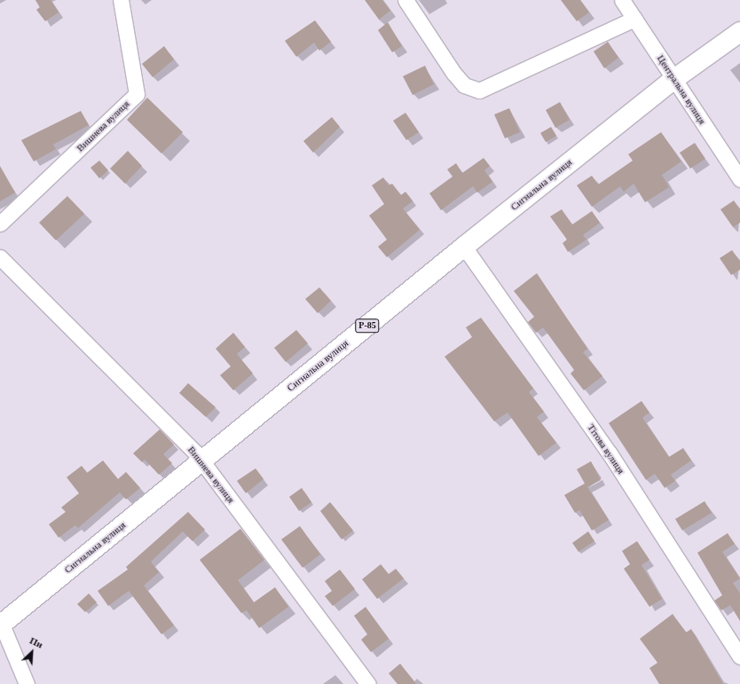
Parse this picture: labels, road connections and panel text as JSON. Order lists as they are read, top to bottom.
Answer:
{
  "streets": {
    "main road": ["Сигнальна вулиця", "Р-85"],
    "street": ["Центральна вулиця", "Вишнева вулиця", "Тітова вулиця"]
  },
  "crossings": [
    ["Центральна вулиця", "Сигнальна вулиця"],
    ["Вишнева вулиця", "Сигнальна вулиця"],
    ["Сигнальна вулиця", "Тітова вулиця"]
  ],
  "north": "top right"
}
